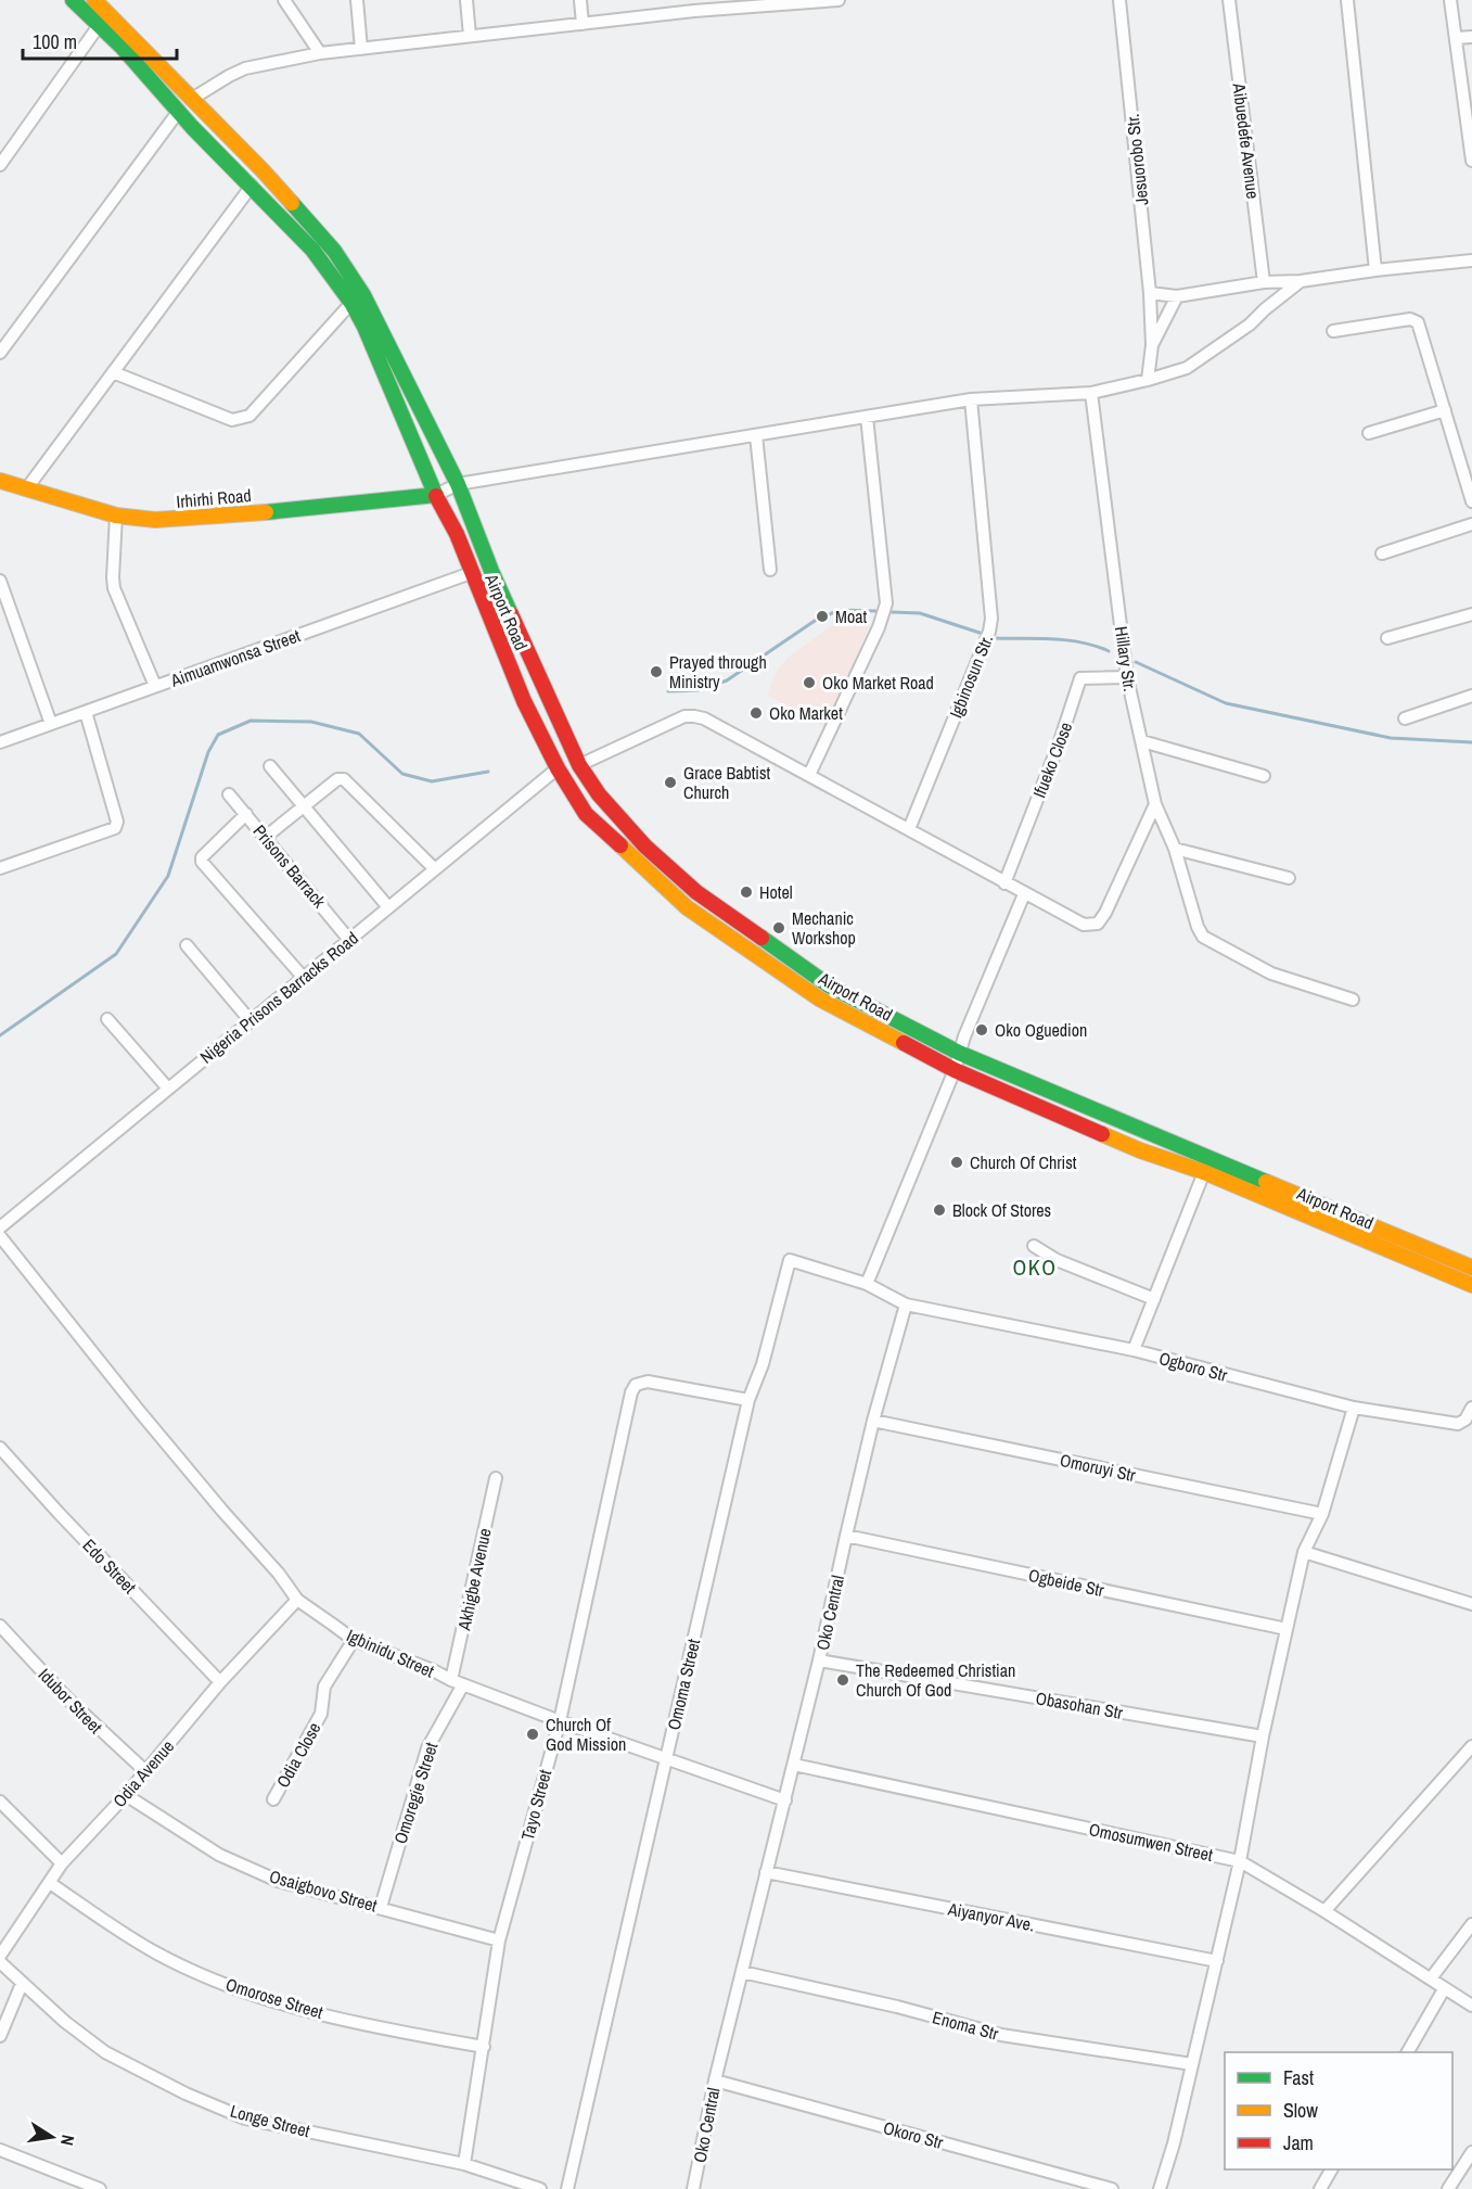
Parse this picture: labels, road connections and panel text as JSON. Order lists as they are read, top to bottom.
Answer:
{
  "streets": {
    "main road": ["Irhirhi Road", "Airport Road"],
    "street": [
      "Aibuedefe Avenue",
      "Jesuorobo Str.",
      "Aimuamwonsa Street",
      "Hillary Str.",
      "Igbinosun Str.",
      "Ifueko Close",
      "Prisons Barrack",
      "Nigeria Prisons Barracks Road",
      "Ogboro Str",
      "Omoruyi Str",
      "Edo Street",
      "Akhigbe Avenue",
      "Ogbeide Str",
      "Oko Central",
      "Igbinidu Street",
      "Omoma Street",
      "Idubor Street",
      "Obasohan Str",
      "Odia Close",
      "Odia Avenue",
      "Omoregie Street",
      "Tayo Street",
      "Omosumwen Street",
      "Osaigbovo Street",
      "Aiyanyor Ave.",
      "Omorose Street",
      "Enoma Str",
      "Longe Street",
      "Okoro Str"
    ]
  },
  "crossings": [
    ["Irhirhi Road", "Airport Road"],
    ["Airport Road", "Aimuamwonsa Street"],
    ["Airport Road", "Nigeria Prisons Barracks Road"],
    ["Hillary Str.", "Ifueko Close"],
    ["Prisons Barrack", "Nigeria Prisons Barracks Road"],
    ["Ogboro Str", "Oko Central"],
    ["Omoruyi Str", "Oko Central"],
    ["Edo Street", "Odia Avenue"],
    ["Akhigbe Avenue", "Igbinidu Street"],
    ["Akhigbe Avenue", "Omoregie Street"],
    ["Ogbeide Str", "Oko Central"],
    ["Oko Central", "Igbinidu Street"],
    ["Oko Central", "Obasohan Str"],
    ["Oko Central", "Omosumwen Street"],
    ["Oko Central", "Aiyanyor Ave."],
    ["Oko Central", "Enoma Str"],
    ["Oko Central", "Okoro Str"],
    ["Igbinidu Street", "Omoma Street"],
    ["Igbinidu Street", "Odia Close"],
    ["Igbinidu Street", "Odia Avenue"],
    ["Igbinidu Street", "Omoregie Street"],
    ["Igbinidu Street", "Tayo Street"],
    ["Omoma Street", "Tayo Street"],
    ["Idubor Street", "Odia Avenue"],
    ["Odia Avenue", "Osaigbovo Street"],
    ["Odia Avenue", "Omorose Street"],
    ["Omoregie Street", "Osaigbovo Street"],
    ["Tayo Street", "Osaigbovo Street"],
    ["Tayo Street", "Omorose Street"],
    ["Tayo Street", "Longe Street"]
  ],
  "districts": ["OKO"],
  "places": [
    "Moat",
    "Prayed through Ministry",
    "Oko Market Road",
    "Oko Market",
    "Grace Babtist Church",
    "Hotel",
    "Mechanic Workshop",
    "Oko Oguedion",
    "Church Of Christ",
    "Block Of Stores",
    "The Redeemed Christian Church Of God",
    "Church Of God Mission"
  ],
  "legend": ["Fast", "Slow", "Jam"],
  "scale_bar": "100 m",
  "north": "right"
}
